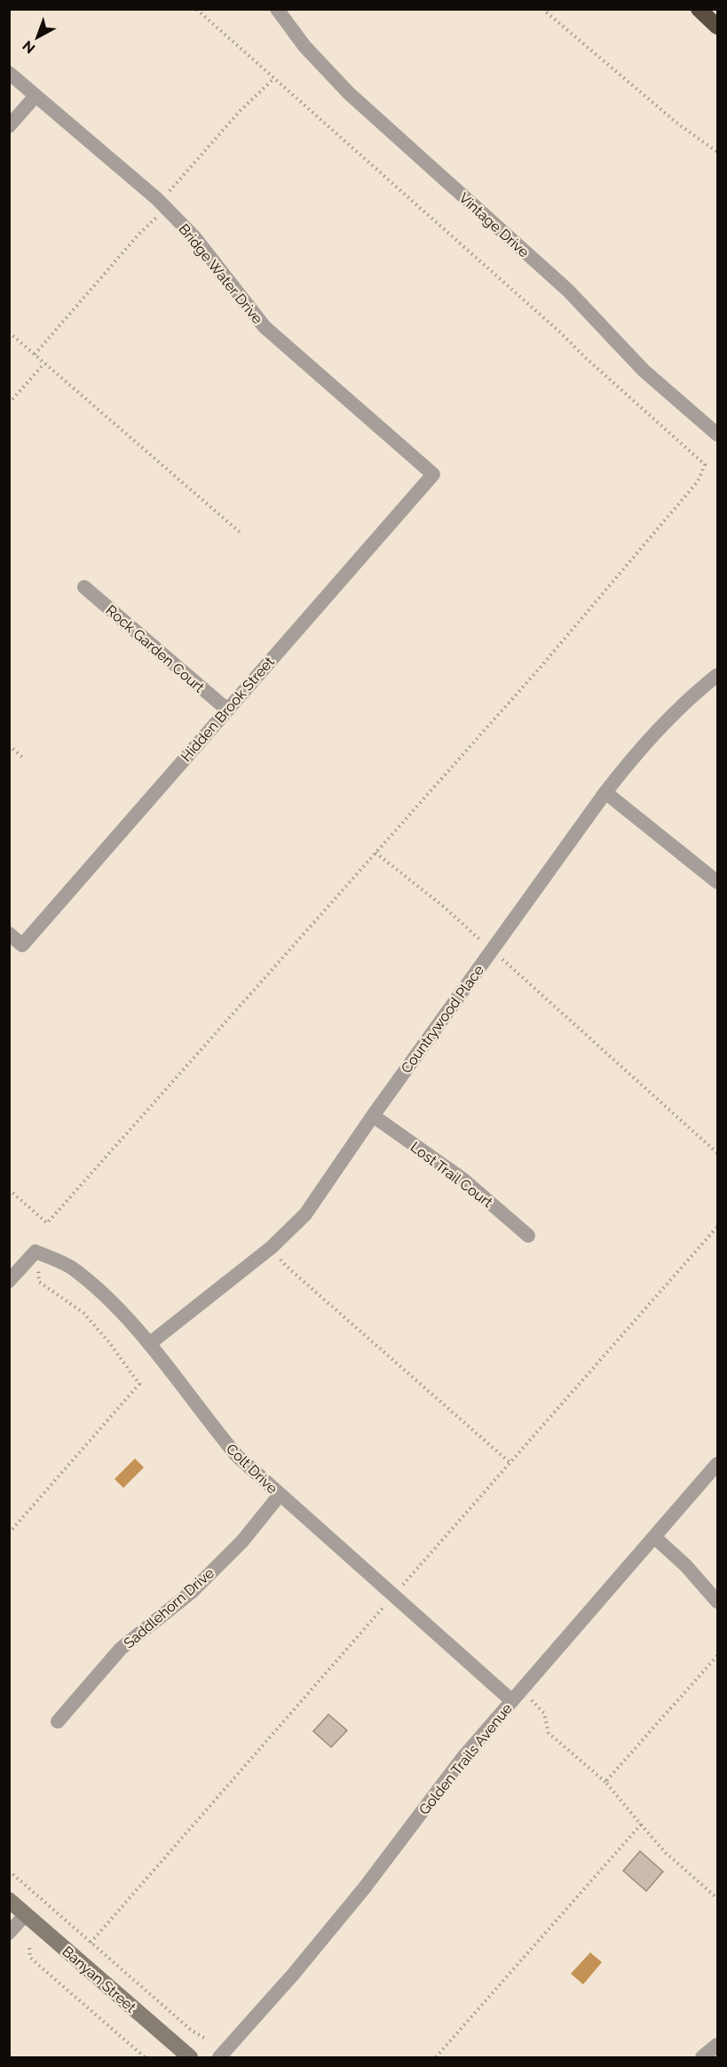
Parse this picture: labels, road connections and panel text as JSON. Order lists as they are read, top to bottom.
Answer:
{
  "streets": {
    "street": [
      "Vintage Drive",
      "Bridge Water Drive",
      "Rock Garden Court",
      "Hidden Brook Street",
      "Countrywood Place",
      "Lost Trail Court",
      "Colt Drive",
      "Saddlehorn Drive",
      "Golden Trails Avenue",
      "Banyan Street"
    ]
  },
  "crossings": [
    ["Bridge Water Drive", "Hidden Brook Street"],
    ["Rock Garden Court", "Hidden Brook Street"],
    ["Countrywood Place", "Lost Trail Court"],
    ["Countrywood Place", "Colt Drive"],
    ["Colt Drive", "Saddlehorn Drive"],
    ["Colt Drive", "Golden Trails Avenue"]
  ],
  "north": "bottom left"
}
